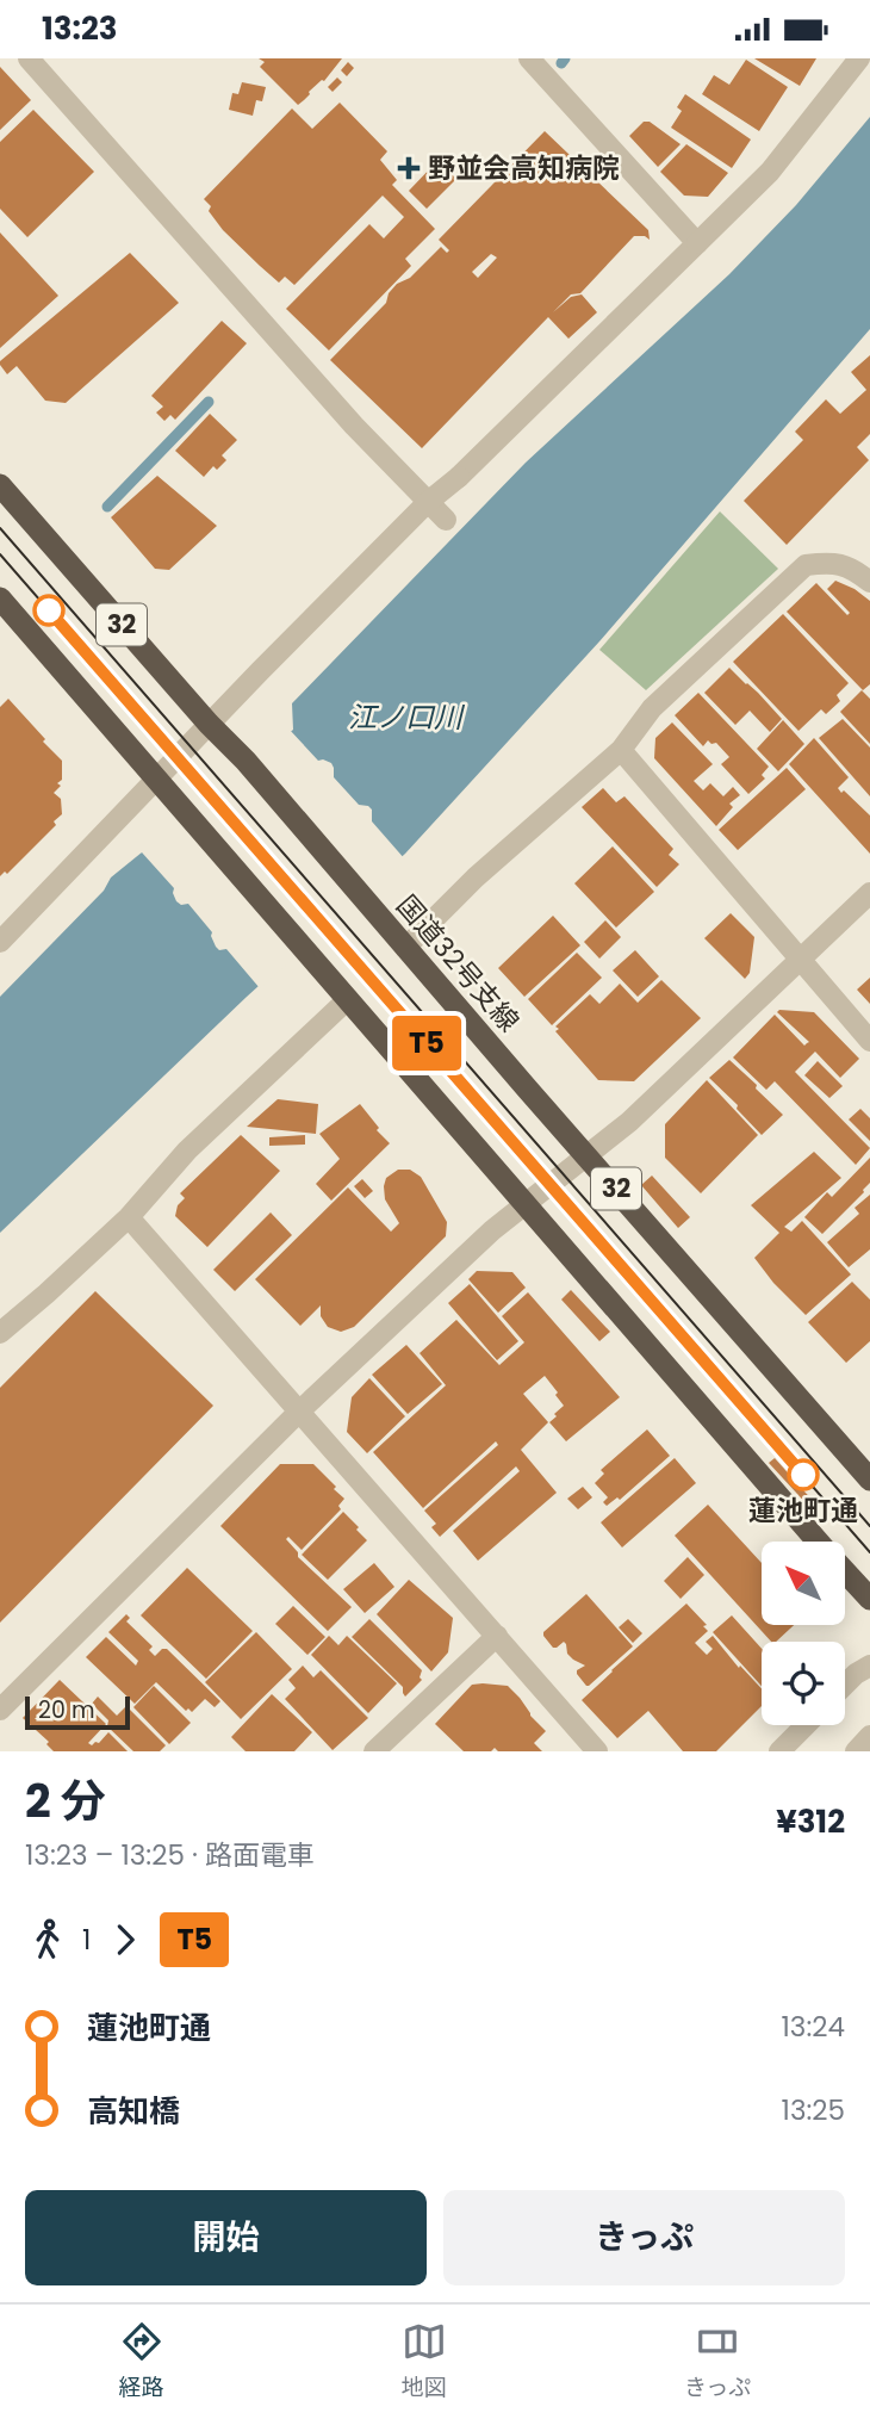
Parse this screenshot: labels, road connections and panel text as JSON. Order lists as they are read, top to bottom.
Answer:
{
  "streets": {
    "highway": ["32", "国道32号支線"]
  },
  "water": ["江ノ口川"],
  "places": {
    "health": ["野並会高知病院"],
    "other": ["蓮池町通"]
  },
  "lines": ["tram line T5"],
  "scale_bar": "20 m",
  "north": "top left",
  "page": {
    "status": "13:23",
    "on_map": "T5",
    "scale": "20 m",
    "heading": ["2 分", "13:23 – 13:25 · 路面電車", "¥312"],
    "legs": ["1", "T5"],
    "list": [
      {
        "name": "蓮池町通",
        "value": "13:24"
      },
      {
        "name": "高知橋",
        "value": "13:25"
      }
    ],
    "buttons": ["開始", "きっぷ"],
    "tabs": ["経路", "地図", "きっぷ"]
  }
}
